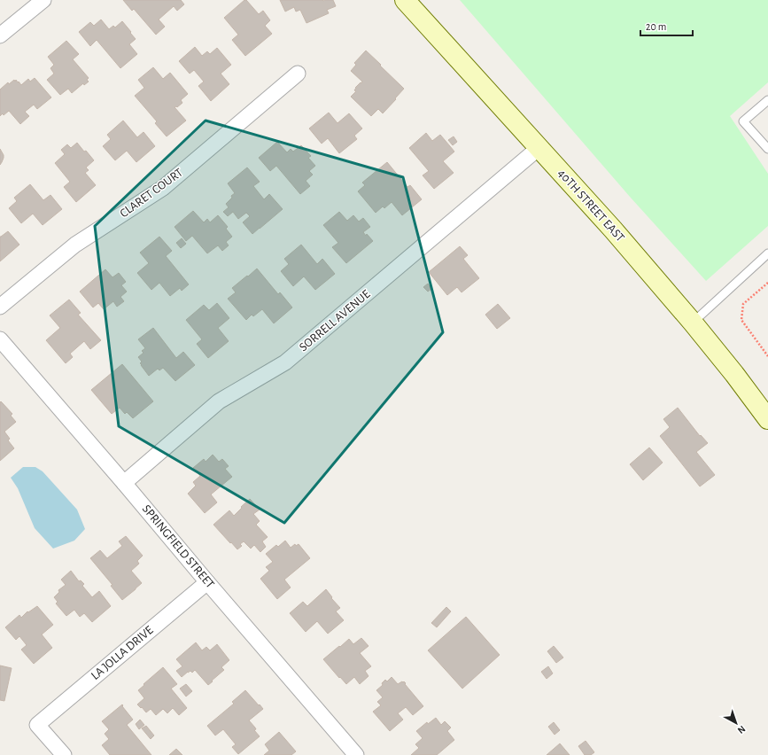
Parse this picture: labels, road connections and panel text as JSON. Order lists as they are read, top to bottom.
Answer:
{
  "streets": {
    "main road": ["40TH STREET EAST"],
    "street": [
      "CLARET COURT",
      "SORRELL AVENUE",
      "SPRINGFIELD STREET",
      "LA JOLLA DRIVE"
    ]
  },
  "crossings": [
    ["40TH STREET EAST", "SORRELL AVENUE"],
    ["SORRELL AVENUE", "SPRINGFIELD STREET"],
    ["SPRINGFIELD STREET", "LA JOLLA DRIVE"]
  ],
  "scale_bar": "20 m",
  "north": "bottom right"
}
